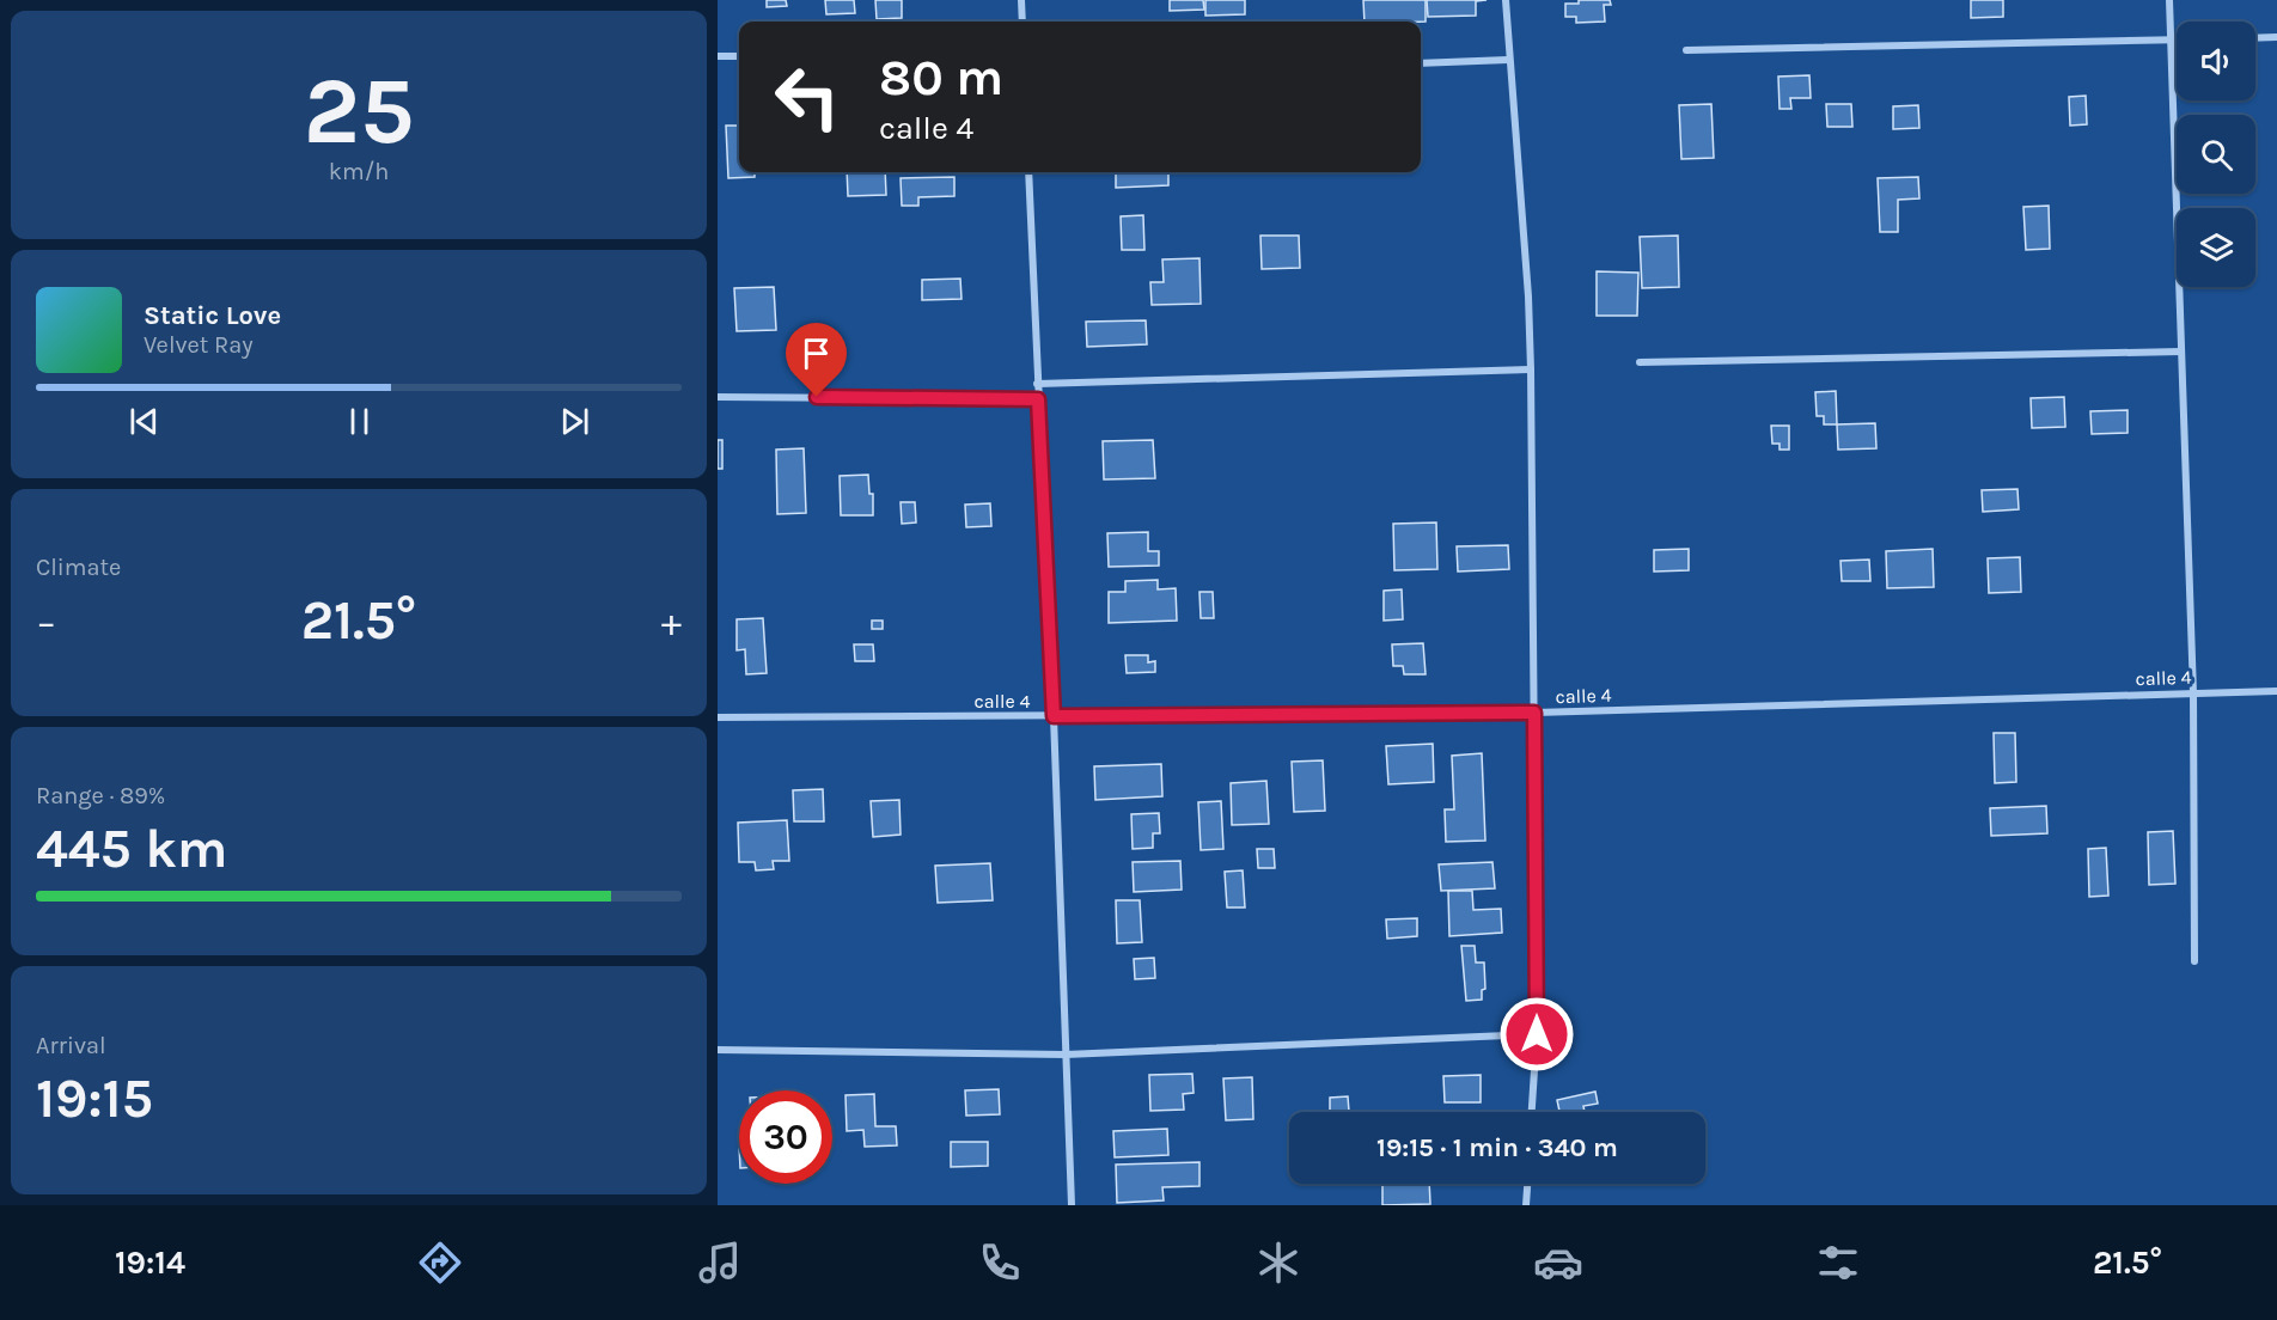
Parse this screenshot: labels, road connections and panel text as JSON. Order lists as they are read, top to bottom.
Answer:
{
  "streets": {
    "street": ["calle 4"]
  },
  "page": {
    "tile": [
      ["25", "km/h"],
      "Climate",
      ["Range · 89%", "445 km"],
      ["Arrival", "19:15"]
    ],
    "turn": ["80 m", "calle 4"],
    "song": ["Static Love", "Velvet Ray"],
    "heat": ["−", "21.5°", "+"],
    "limit": "30",
    "trip": "19:15 · 1 min · 340 m",
    "tabs": ["19:14", "21.5°"]
  }
}
